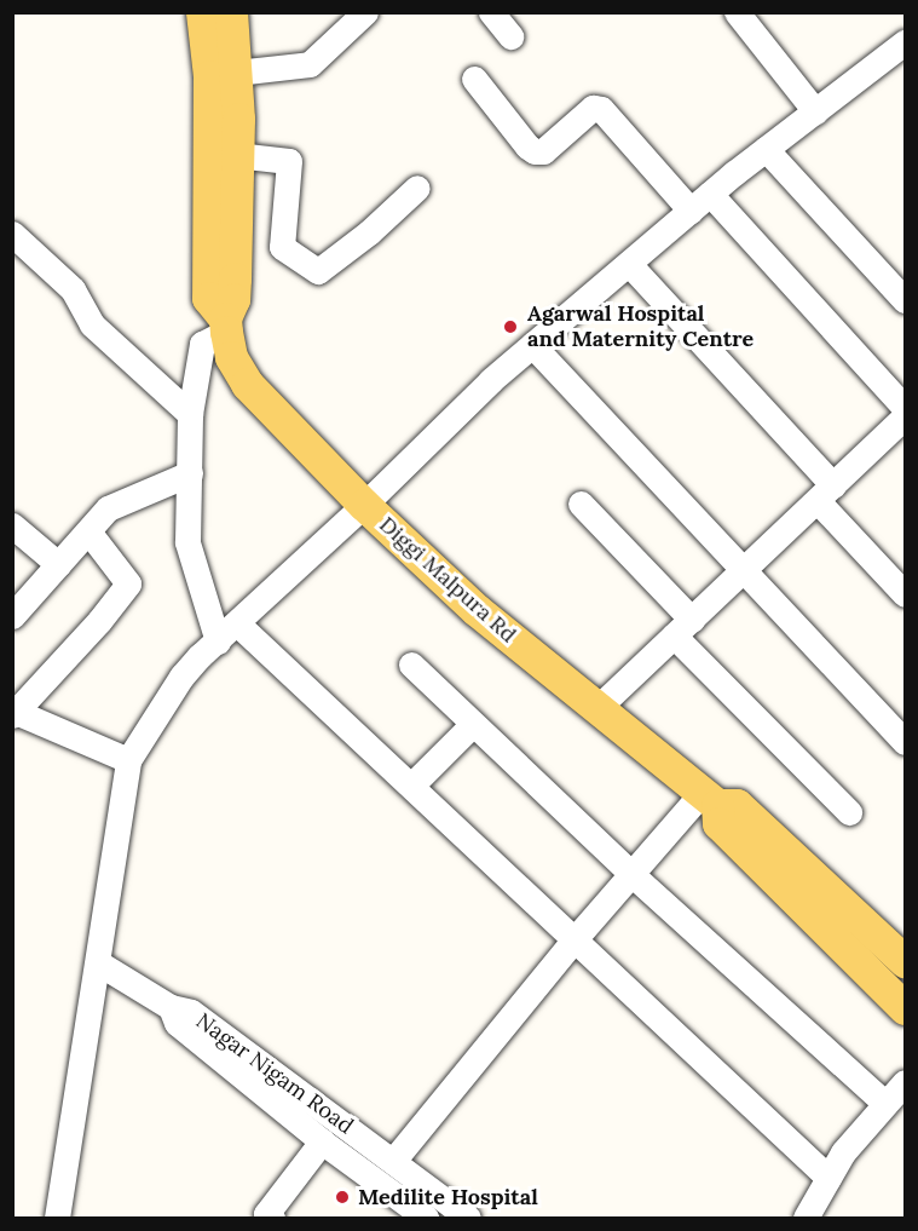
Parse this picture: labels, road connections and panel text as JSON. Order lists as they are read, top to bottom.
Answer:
{
  "streets": {
    "main road": ["Diggi Malpura Rd"],
    "street": ["Nagar Nigam Road"]
  },
  "places": ["Agarwal Hospital and Maternity Centre", "Medilite Hospital"]
}
